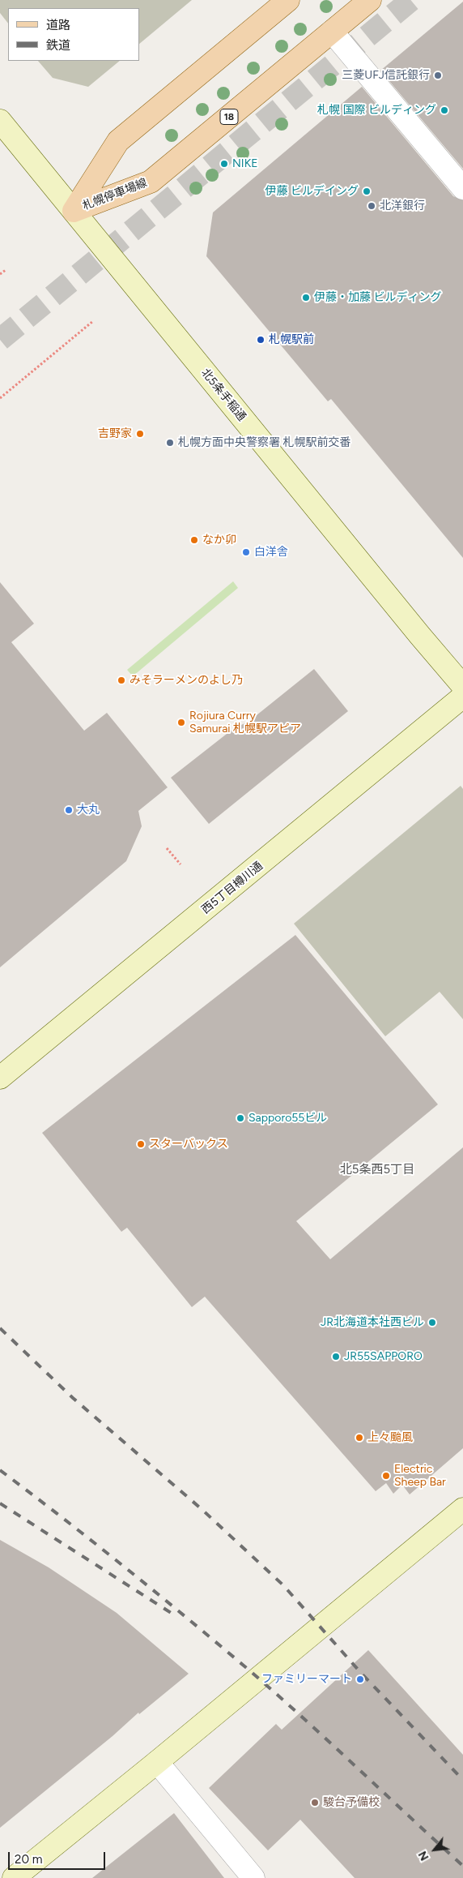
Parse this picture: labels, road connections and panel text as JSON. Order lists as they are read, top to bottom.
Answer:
{
  "streets": {
    "main road": ["18", "札幌停車場線"],
    "street": ["北5条手稲通", "西5丁目樽川通"]
  },
  "crossings": [
    ["札幌停車場線", "北5条手稲通"]
  ],
  "districts": ["北5条西5丁目"],
  "places": [
    "三菱UFJ信託銀行",
    "札幌 国際 ビルディング",
    "NIKE",
    "伊藤 ビルデイング",
    "北洋銀行",
    "伊藤・加藤 ビルディング",
    "札幌駅前",
    "吉野家",
    "札幌方面中央警察署 札幌駅前交番",
    "なか卯",
    "白洋舎",
    "みそラーメンのよし乃",
    "Rojiura Curry Samurai 札幌駅アピア",
    "大丸",
    "Sapporo55ビル",
    "スターバックス",
    "JR北海道本社西ビル",
    "JR55SAPPORO",
    "上々颱風",
    "Electric Sheep Bar",
    "ファミリーマート",
    "駿台予備校"
  ],
  "legend": ["道路", "鉄道"],
  "scale_bar": "20 m",
  "north": "bottom left"
}
